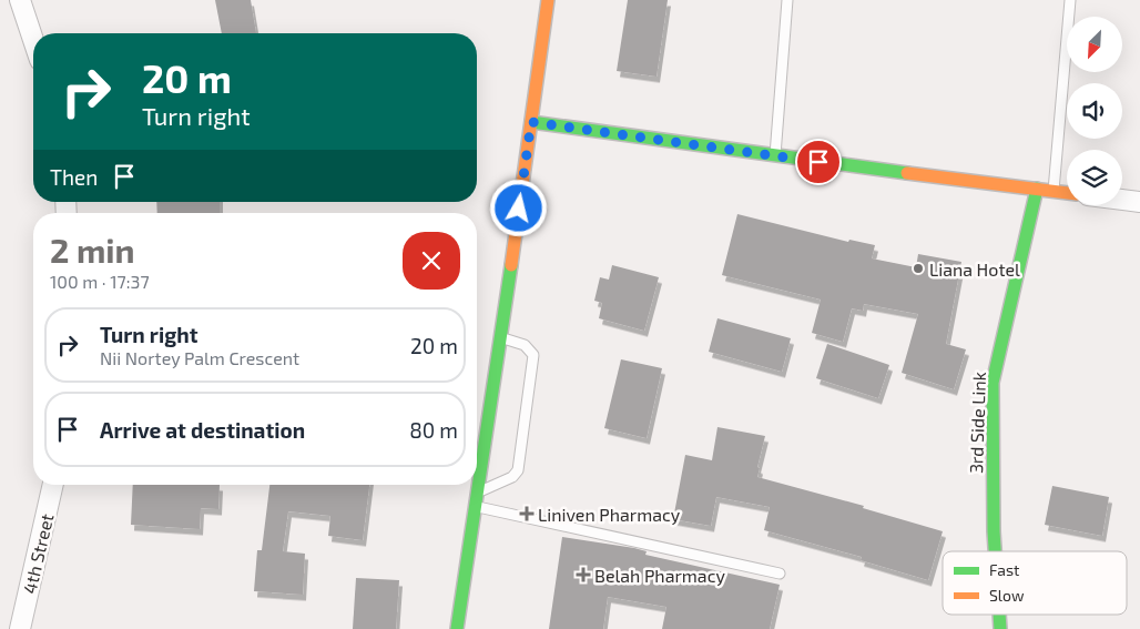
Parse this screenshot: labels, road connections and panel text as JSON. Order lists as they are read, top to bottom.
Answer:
{
  "streets": {
    "street": ["3rd Side Link", "4th Street"]
  },
  "places": {
    "other": ["Liana Hotel"],
    "health": ["Liniven Pharmacy", "Belah Pharmacy"]
  },
  "legend": ["Fast", "Slow"],
  "north": "bottom left",
  "page": {
    "turn": ["20 m", "Turn right"],
    "then": "Then",
    "heading": ["2 min", "100 m · 17:37"],
    "list": [
      {
        "name": "Turn right",
        "note": "Nii Nortey Palm Crescent",
        "value": "20 m"
      },
      {
        "name": "Arrive at destination",
        "value": "80 m"
      }
    ]
  }
}
